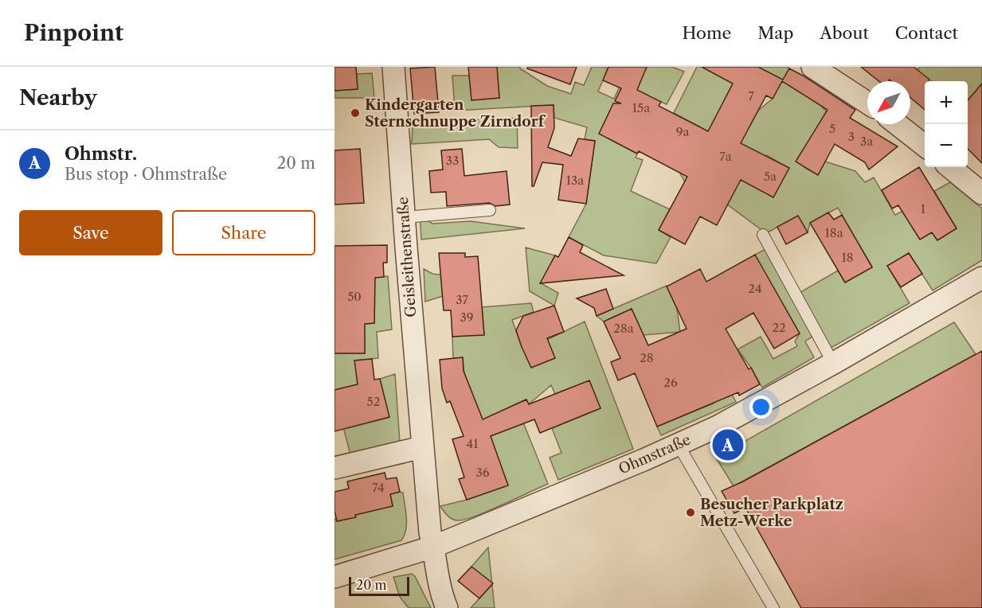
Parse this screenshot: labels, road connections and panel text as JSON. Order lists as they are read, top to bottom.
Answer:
{
  "streets": {
    "street": ["Geisleithenstraße", "Ohmstraße"]
  },
  "crossings": [
    ["Geisleithenstraße", "Ohmstraße"]
  ],
  "places": ["Kindergarten Sternschnuppe Zirndorf", "Besucher Parkplatz Metz-Werke"],
  "house_numbers": [
    "7",
    "15a",
    "5",
    "9a",
    "3",
    "3a",
    "7a",
    "33",
    "5a",
    "13a",
    "1",
    "18a",
    "18",
    "24",
    "50",
    "37",
    "39",
    "22",
    "28a",
    "28",
    "26",
    "52",
    "41",
    "36",
    "74"
  ],
  "scale_bar": "20 m",
  "north": "bottom left",
  "page": {
    "header": "Pinpoint",
    "nav": [
      "Home",
      "Map",
      "About",
      "Contact"
    ],
    "heading": "Nearby",
    "map_buttons": ["+", "−"],
    "list": [
      {
        "mark": "A",
        "name": "Ohmstr.",
        "note": "Bus stop · Ohmstraße",
        "value": "20 m"
      }
    ],
    "buttons": ["Save", "Share"],
    "pins": "A",
    "scale": "20 m"
  }
}
